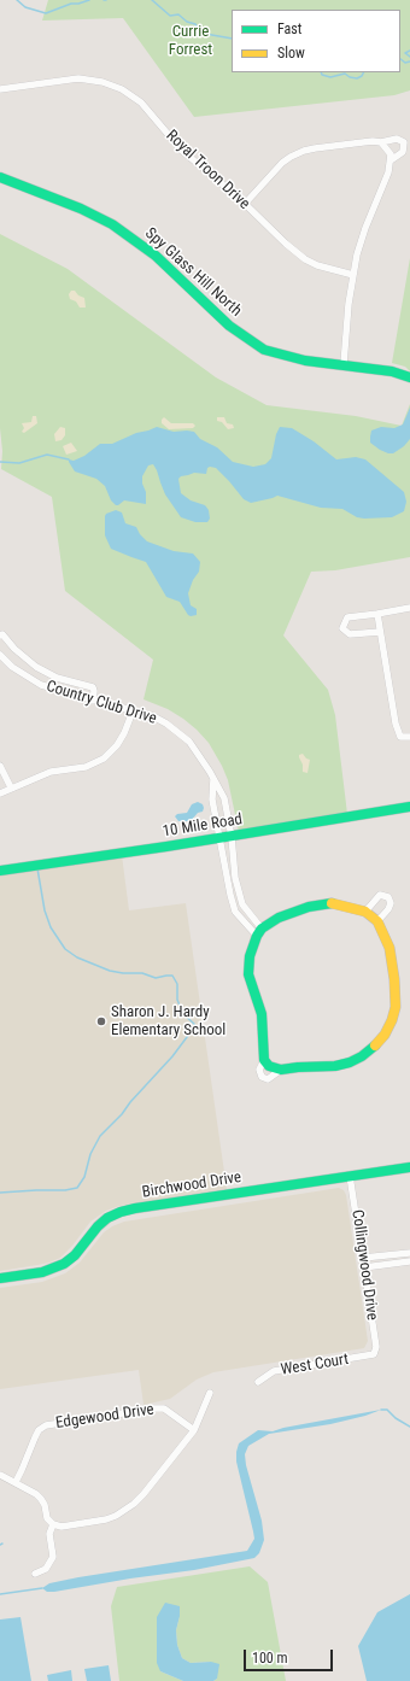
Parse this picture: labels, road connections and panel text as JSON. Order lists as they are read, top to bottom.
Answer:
{
  "streets": {
    "street": [
      "Royal Troon Drive",
      "Spy Glass Hill North",
      "Country Club Drive",
      "10 Mile Road",
      "Birchwood Drive",
      "Collingwood Drive",
      "West Court",
      "Edgewood Drive"
    ]
  },
  "crossings": [
    ["Country Club Drive", "10 Mile Road"],
    ["Birchwood Drive", "Collingwood Drive"],
    ["Collingwood Drive", "West Court"]
  ],
  "parks": ["Currie Forrest"],
  "places": ["Sharon J. Hardy Elementary School"],
  "legend": ["Fast", "Slow"],
  "scale_bar": "100 m"
}
